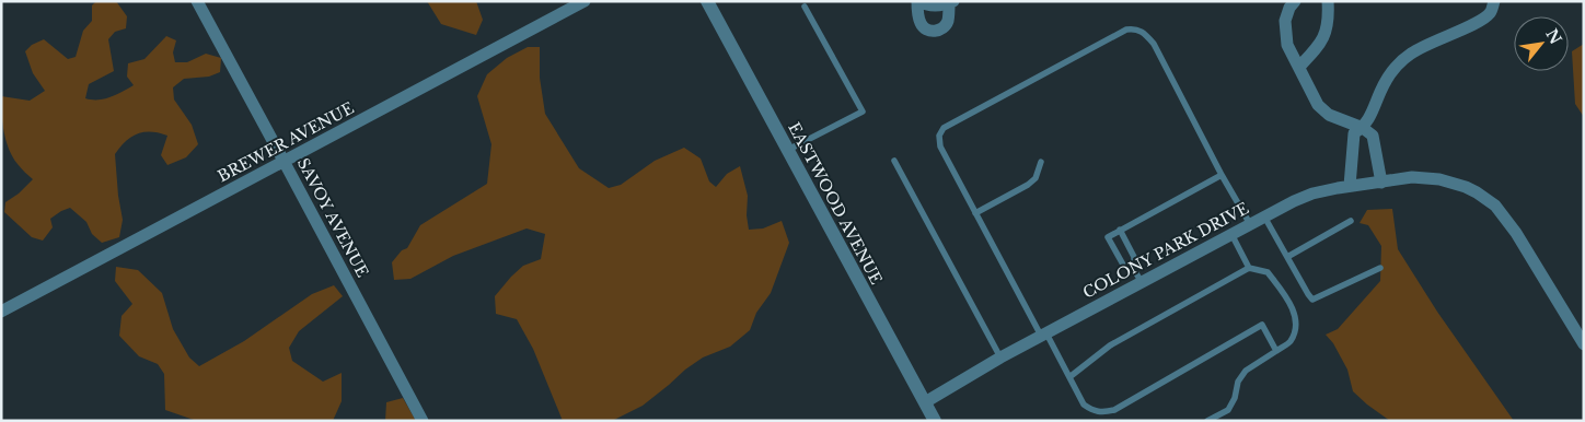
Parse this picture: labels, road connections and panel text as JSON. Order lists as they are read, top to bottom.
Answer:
{
  "streets": {
    "street": [
      "BREWER AVENUE",
      "EASTWOOD AVENUE",
      "SAVOY AVENUE",
      "COLONY PARK DRIVE"
    ]
  },
  "crossings": [
    ["BREWER AVENUE", "SAVOY AVENUE"],
    ["EASTWOOD AVENUE", "COLONY PARK DRIVE"]
  ],
  "north": "top right"
}
